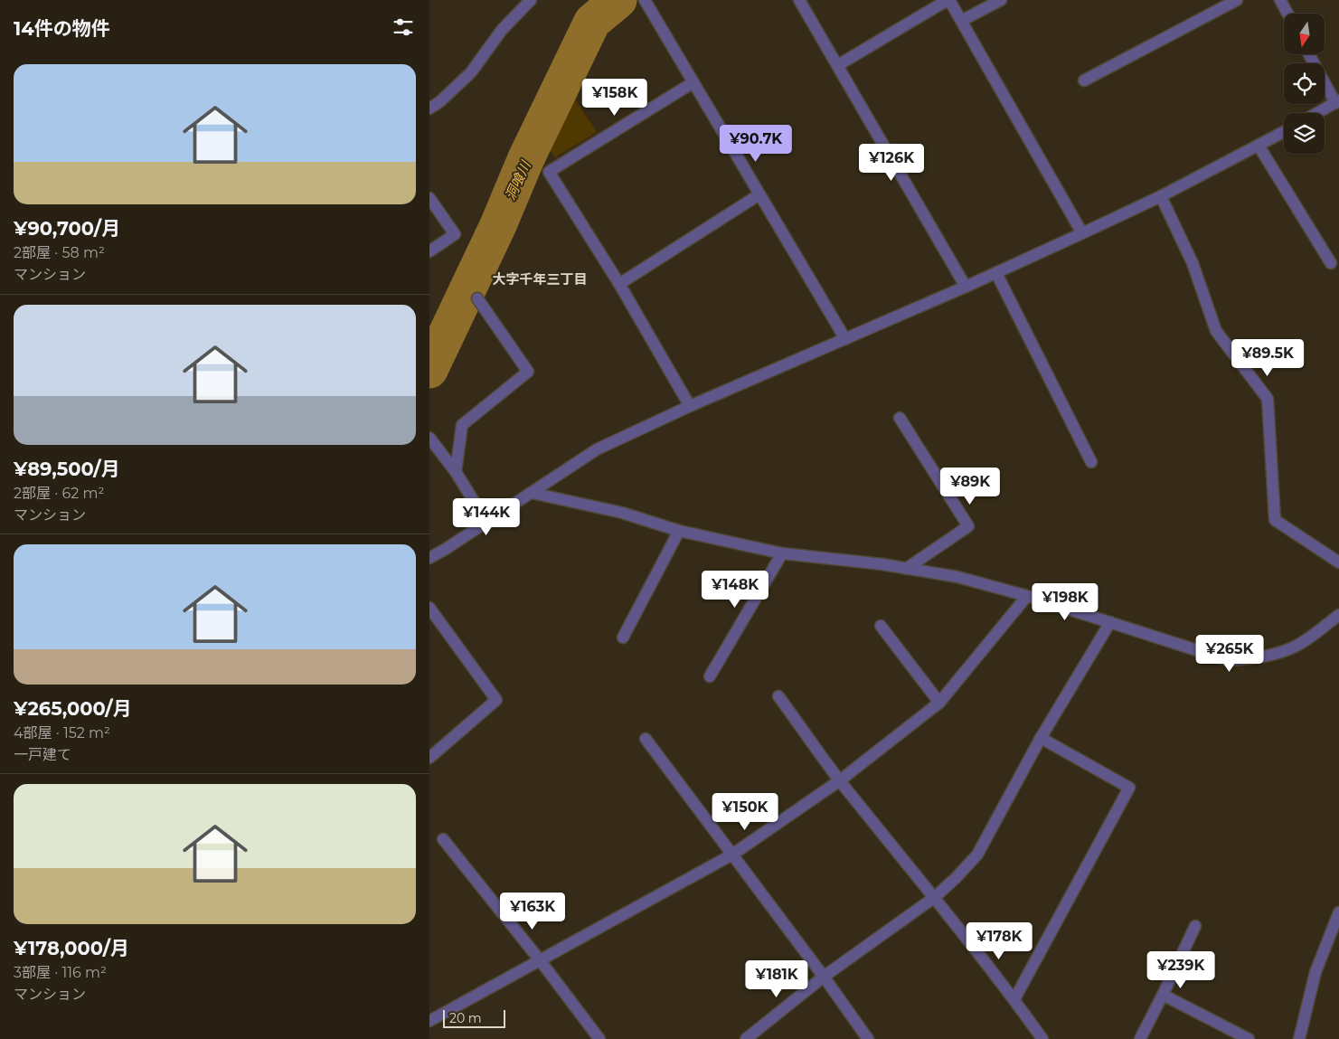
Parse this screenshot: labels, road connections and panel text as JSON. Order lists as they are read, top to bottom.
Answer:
{
  "districts": ["大字千年三丁目"],
  "water": ["洞喰川"],
  "scale_bar": "20 m",
  "north": "bottom",
  "page": {
    "heading": "14件の物件",
    "list": [
      {
        "name": "¥90,700/月",
        "note": "2部屋 · 58 m² · マンション"
      },
      {
        "name": "¥89,500/月",
        "note": "2部屋 · 62 m² · マンション"
      },
      {
        "name": "¥265,000/月",
        "note": "4部屋 · 152 m² · 一戸建て"
      },
      {
        "name": "¥178,000/月",
        "note": "3部屋 · 116 m² · マンション"
      }
    ],
    "price": [
      "¥158K",
      "¥90.7K",
      "¥126K",
      "¥89.5K",
      "¥89K",
      "¥144K",
      "¥148K",
      "¥198K",
      "¥265K",
      "¥150K",
      "¥163K",
      "¥178K",
      "¥239K",
      "¥181K"
    ],
    "scale": "20 m"
  }
}
